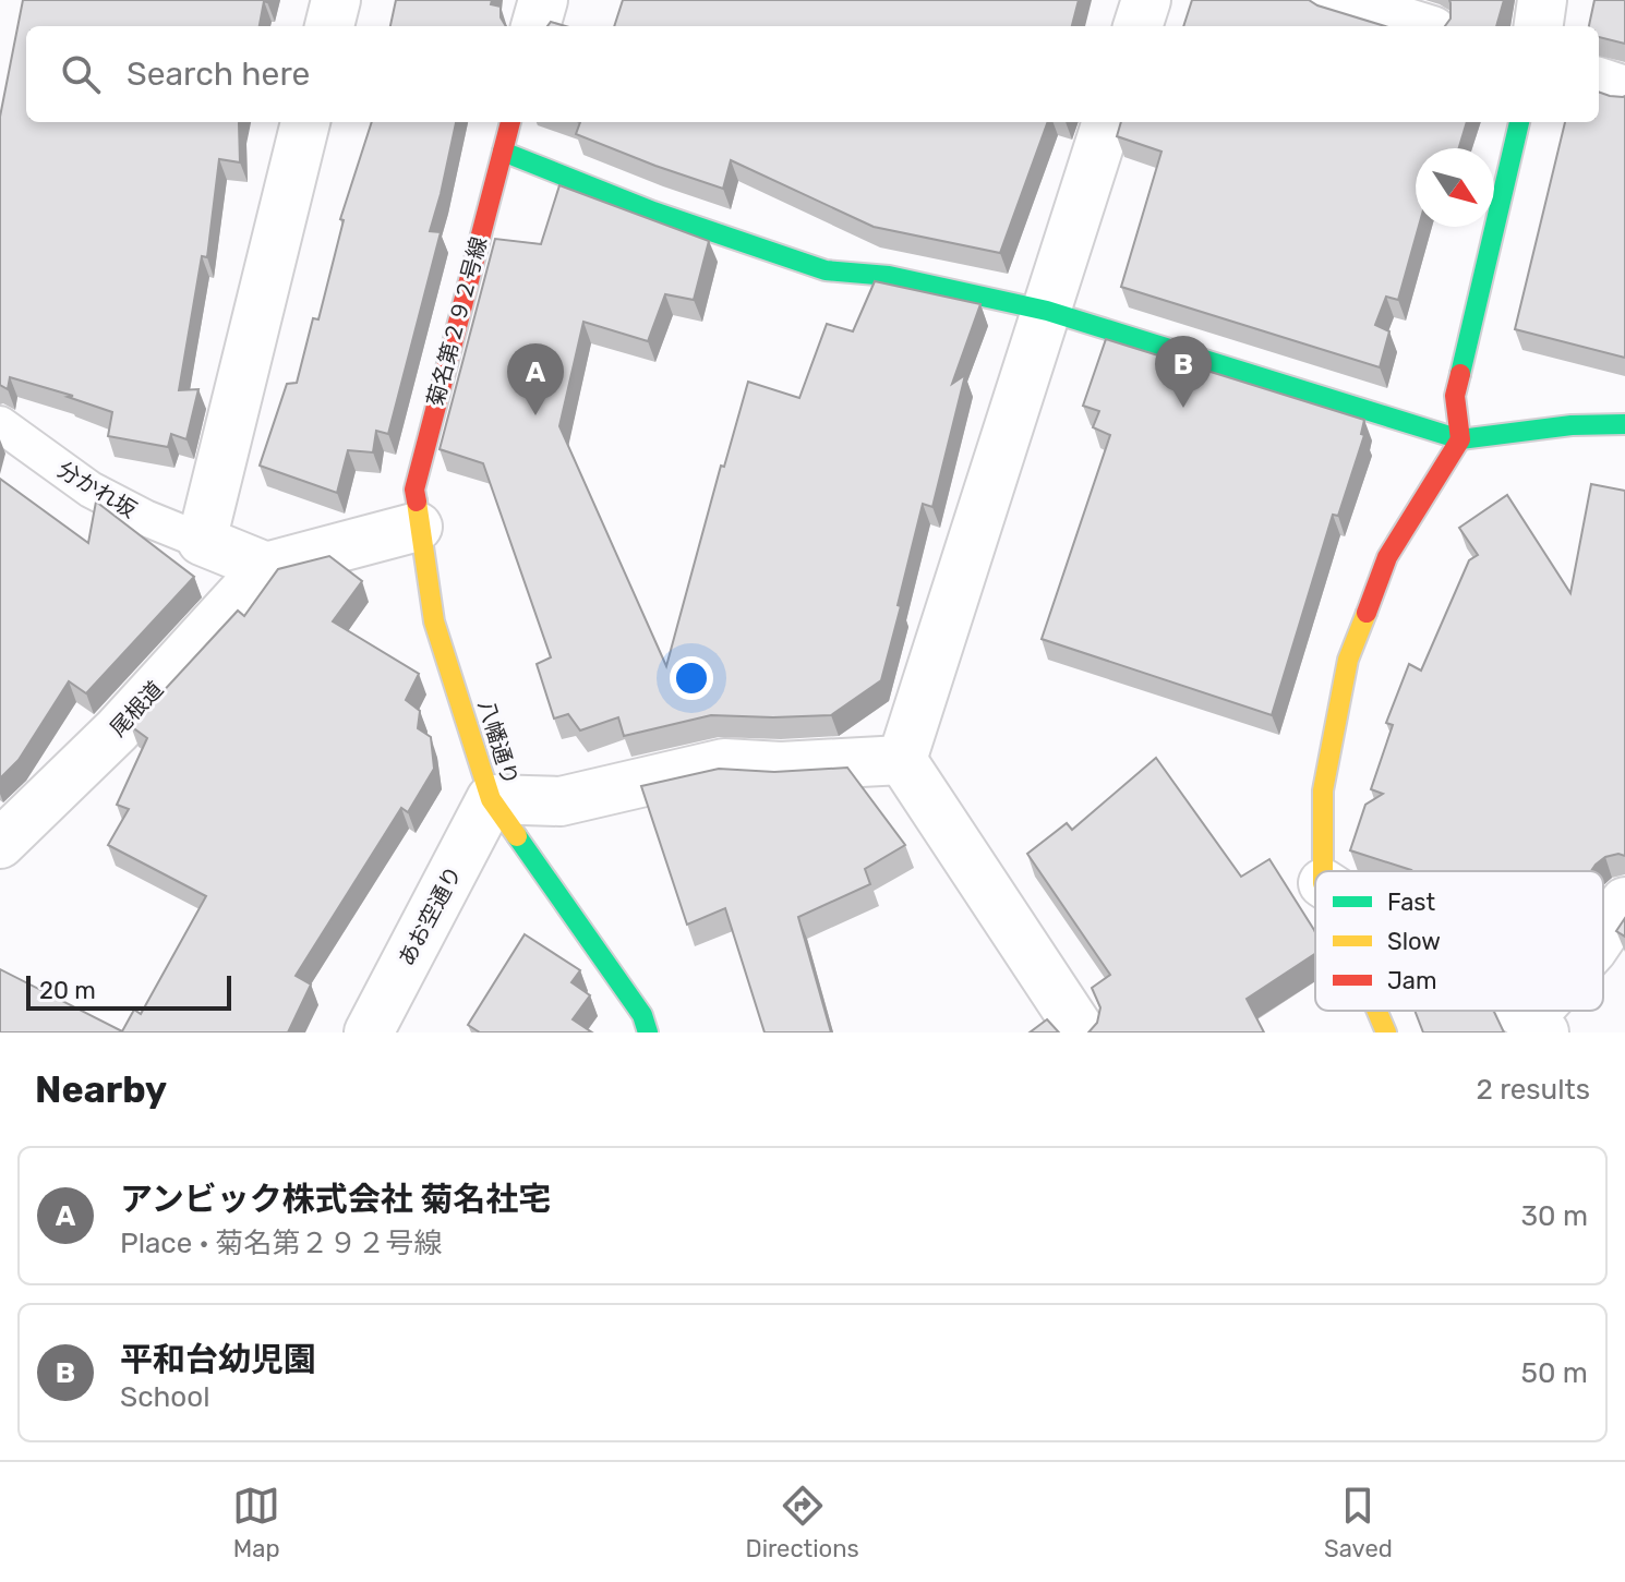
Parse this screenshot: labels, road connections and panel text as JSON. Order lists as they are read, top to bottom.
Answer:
{
  "streets": {
    "street": [
      "菊名第２９２号線",
      "尾根道",
      "八幡通り",
      "あお空通り"
    ],
    "lane": ["分かれ坂"]
  },
  "crossings": [
    ["菊名第２９２号線", "八幡通り"],
    ["八幡通り", "あお空通り"]
  ],
  "legend": ["Fast", "Slow", "Jam"],
  "scale_bar": "20 m",
  "north": "bottom right",
  "page": {
    "search": "Search here",
    "pins": ["B", "A"],
    "scale": "20 m",
    "heading": ["Nearby", "2 results"],
    "list": [
      {
        "mark": "A",
        "name": "アンビック株式会社 菊名社宅",
        "note": "Place · 菊名第２９２号線",
        "value": "30 m"
      },
      {
        "mark": "B",
        "name": "平和台幼児園",
        "note": "School",
        "value": "50 m"
      }
    ],
    "nav": ["Map", "Directions", "Saved"]
  }
}
